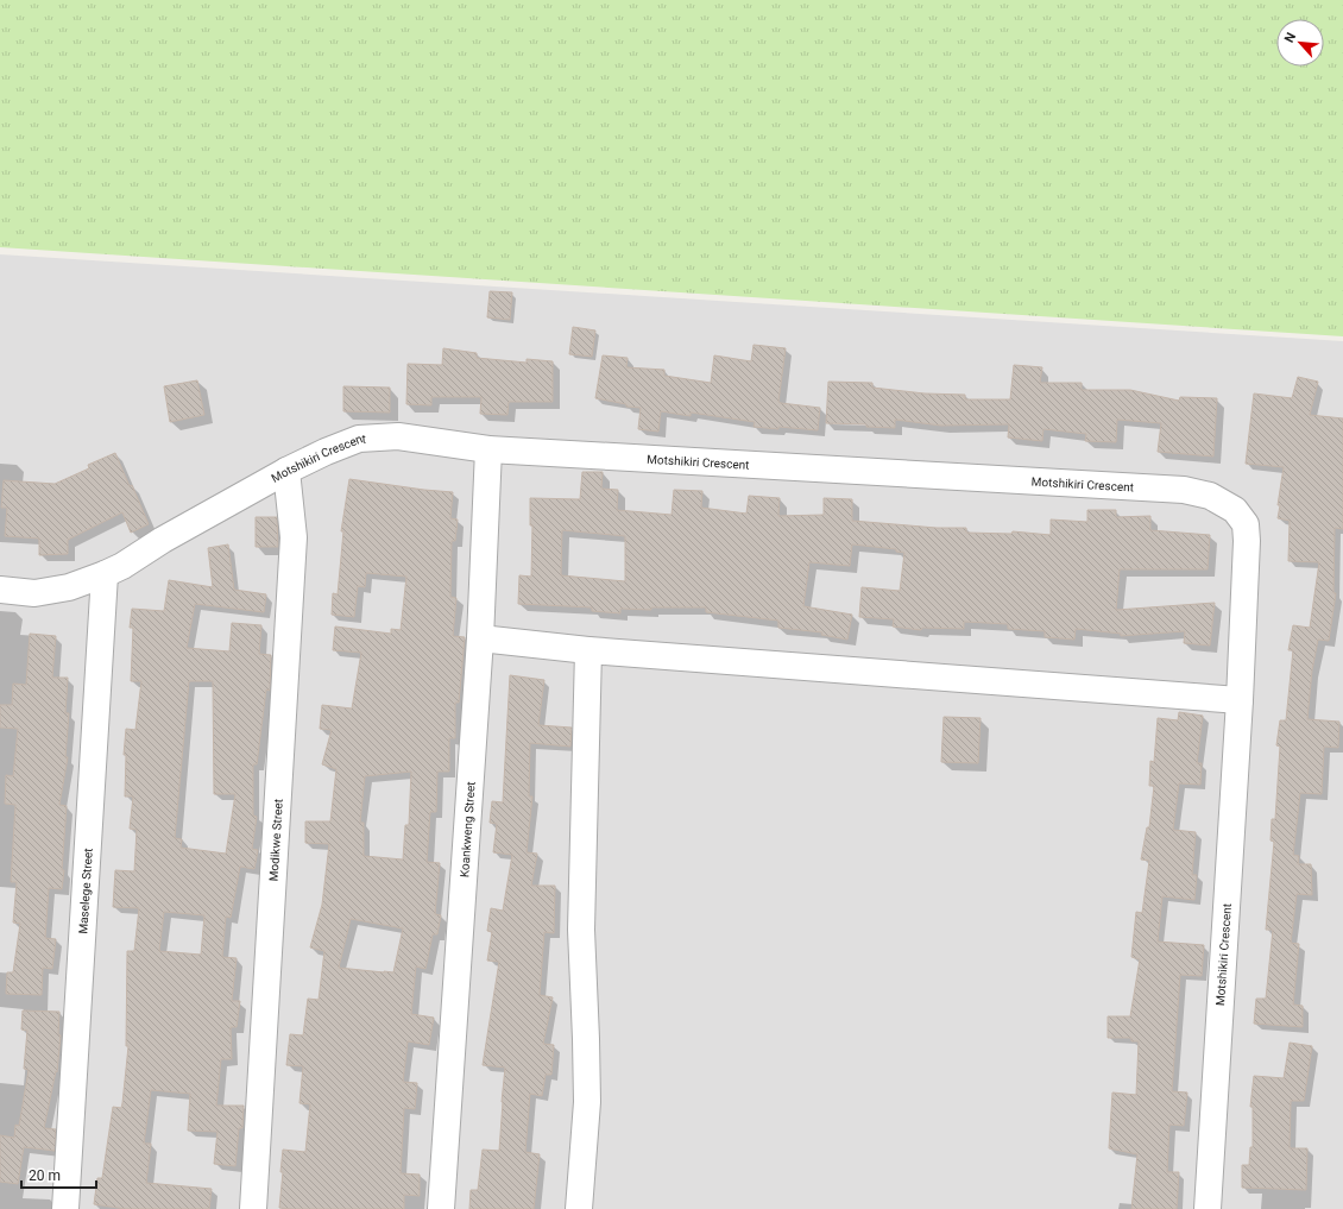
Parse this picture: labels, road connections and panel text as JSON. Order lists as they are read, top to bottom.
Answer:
{
  "streets": {
    "street": [
      "Motshikiri Crescent",
      "Koankweng Street",
      "Modikwe Street",
      "Maselege Street"
    ]
  },
  "crossings": [
    ["Motshikiri Crescent", "Koankweng Street"],
    ["Motshikiri Crescent", "Modikwe Street"],
    ["Motshikiri Crescent", "Maselege Street"]
  ],
  "scale_bar": "20 m",
  "north": "top left"
}
